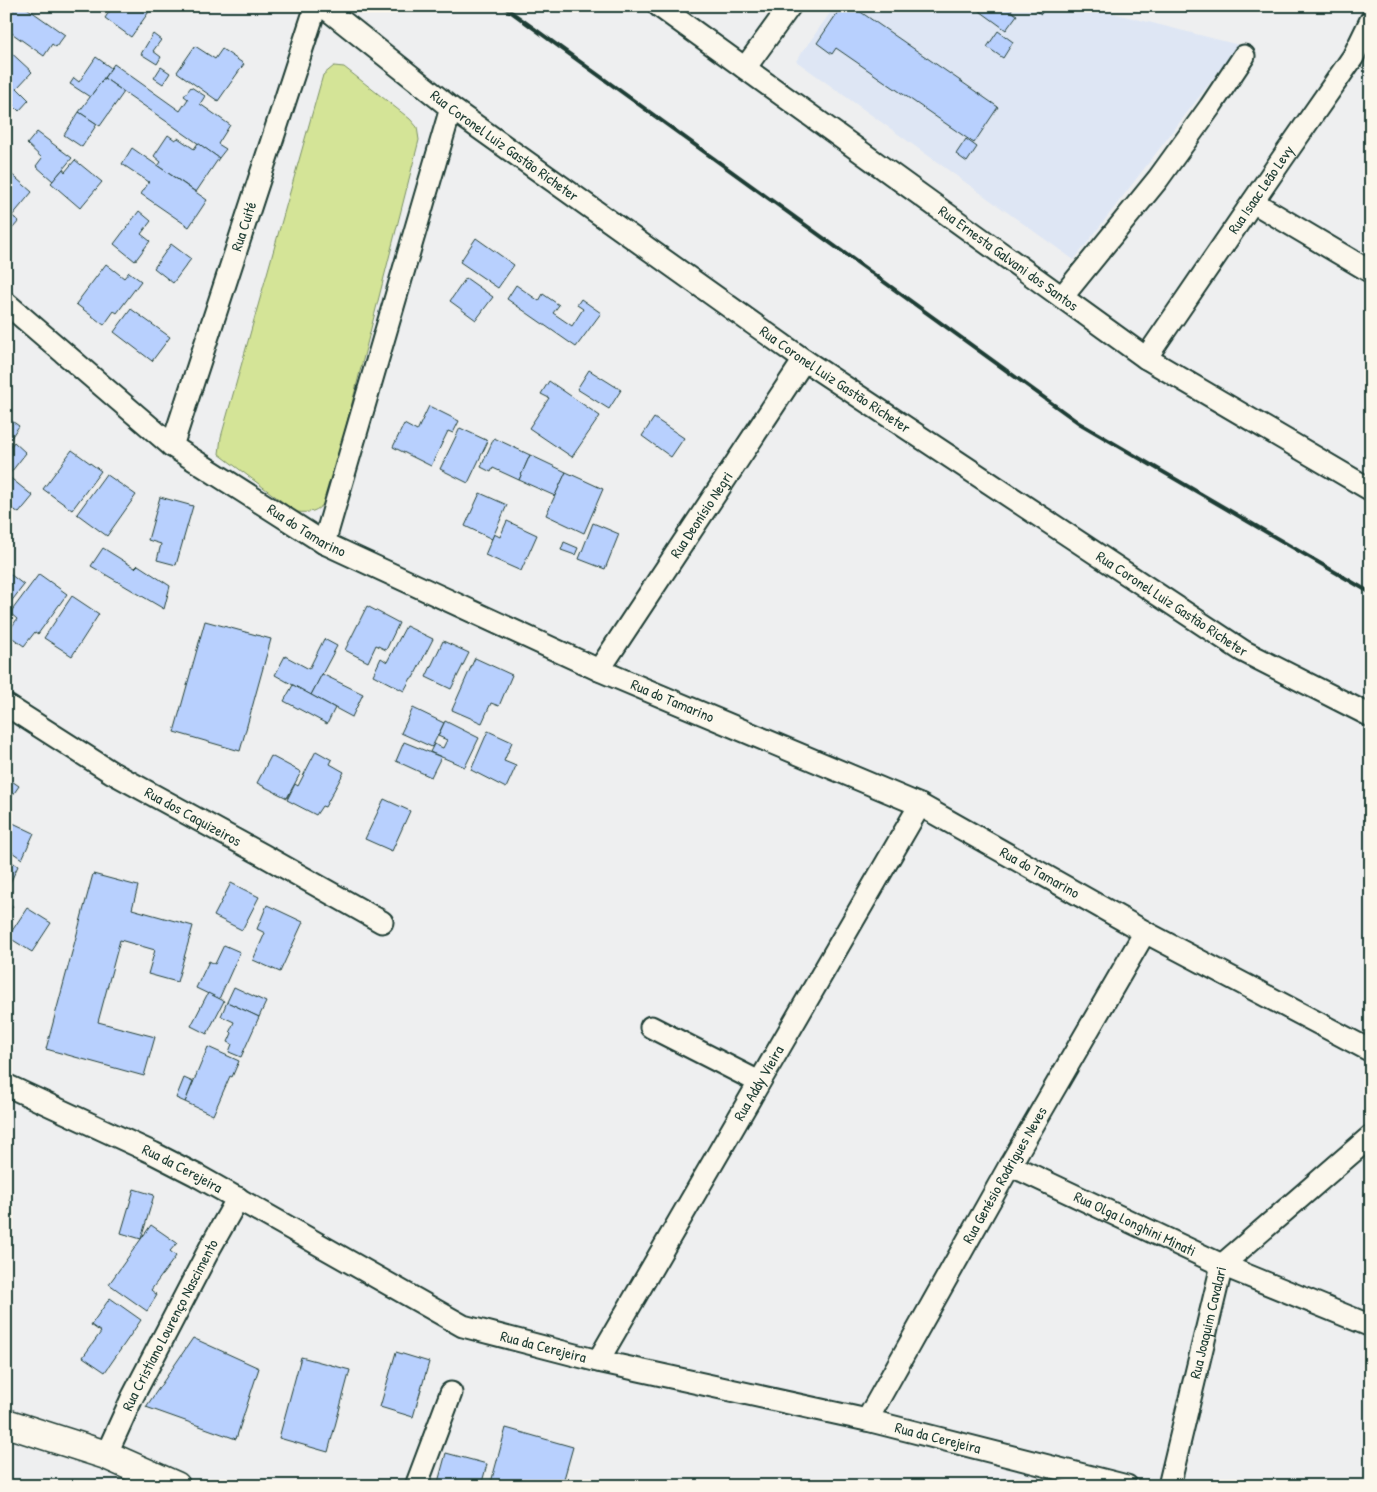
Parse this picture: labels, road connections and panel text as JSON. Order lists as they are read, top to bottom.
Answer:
{
  "streets": {
    "street": [
      "Rua Coronel Luiz Gastão Richeter",
      "Rua Isaac Leão Levy",
      "Rua Cuité",
      "Rua Ernesta Galvani dos Santos",
      "Rua Deonísio Negri",
      "Rua do Tamarino",
      "Rua dos Caquizeiros",
      "Rua Addy Vieira",
      "Rua da Cerejeira",
      "Rua Genésio Rodrigues Neves",
      "Rua Olga Longhini Minati",
      "Rua Joaquim Cavalari",
      "Rua Cristiano Lourenço Nascimento"
    ]
  },
  "crossings": [
    ["Rua Coronel Luiz Gastão Richeter", "Rua Deonísio Negri"],
    ["Rua Isaac Leão Levy", "Rua Ernesta Galvani dos Santos"],
    ["Rua Cuité", "Rua do Tamarino"],
    ["Rua Deonísio Negri", "Rua do Tamarino"],
    ["Rua do Tamarino", "Rua Addy Vieira"],
    ["Rua do Tamarino", "Rua Genésio Rodrigues Neves"],
    ["Rua Addy Vieira", "Rua da Cerejeira"],
    ["Rua da Cerejeira", "Rua Genésio Rodrigues Neves"],
    ["Rua da Cerejeira", "Rua Cristiano Lourenço Nascimento"],
    ["Rua Genésio Rodrigues Neves", "Rua Olga Longhini Minati"],
    ["Rua Olga Longhini Minati", "Rua Joaquim Cavalari"]
  ]
}
